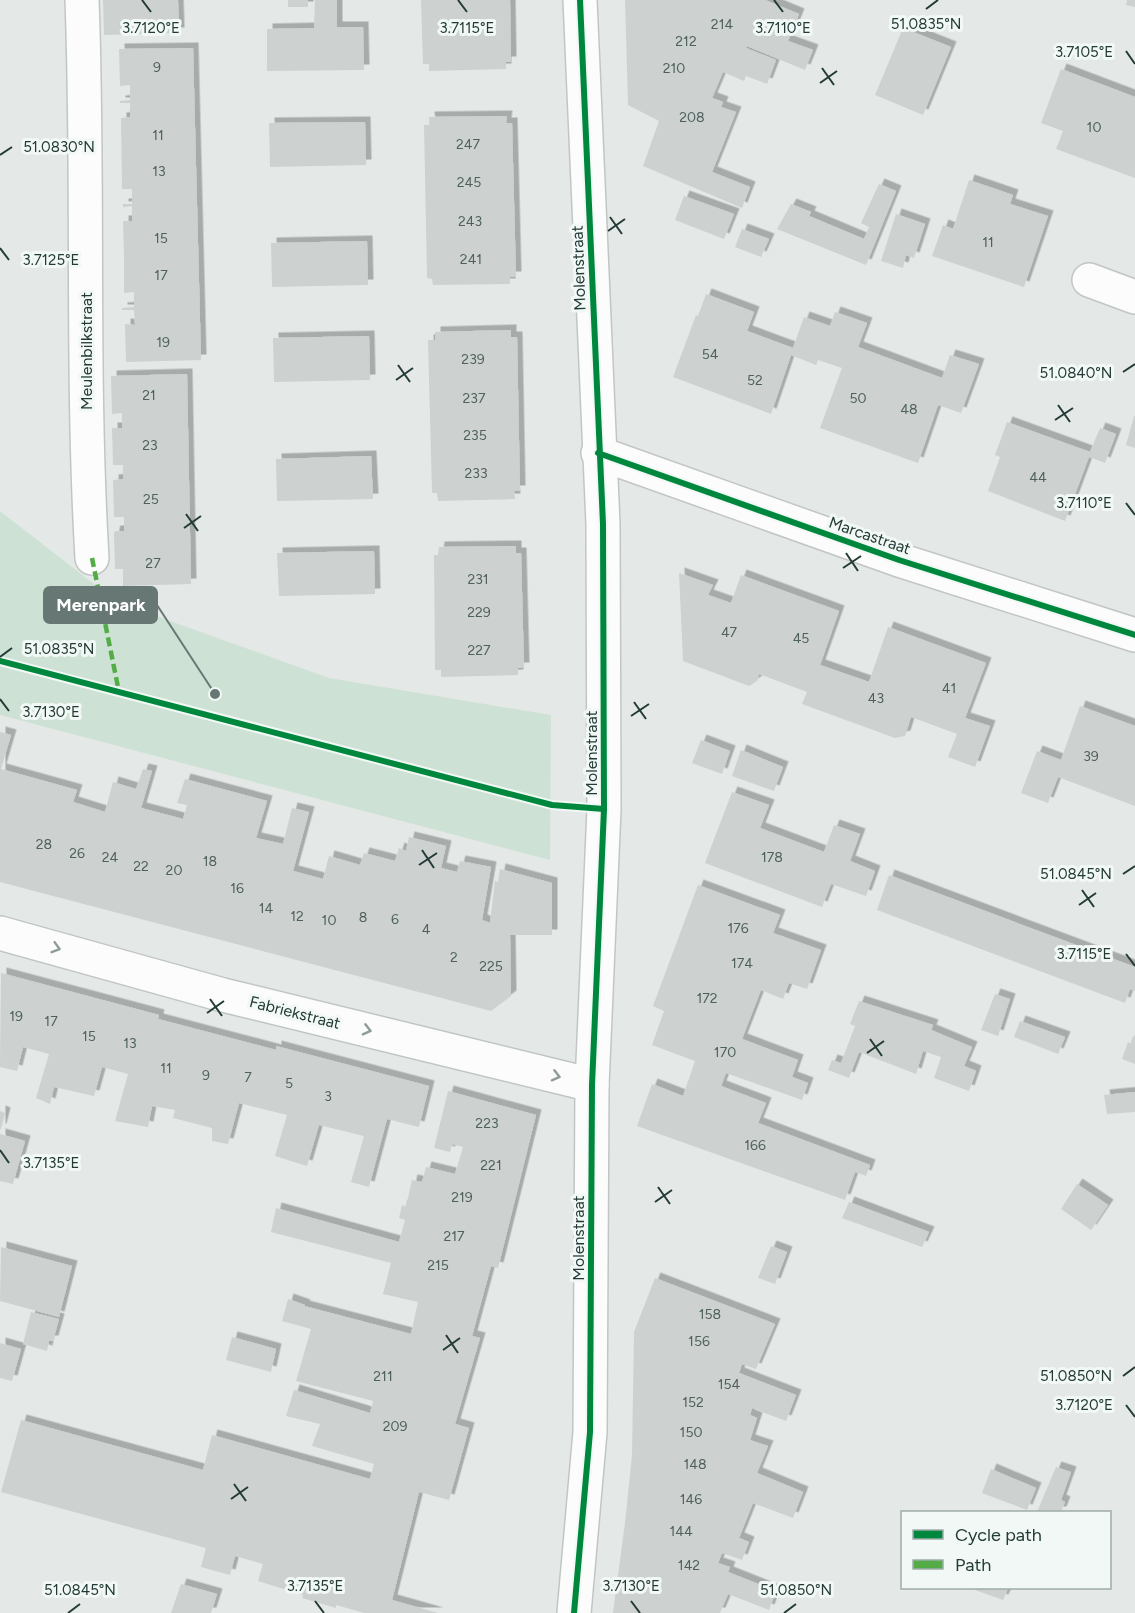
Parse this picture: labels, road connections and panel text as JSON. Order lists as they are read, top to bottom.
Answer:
{
  "streets": {
    "street": [
      "Molenstraat",
      "Meulenbilkstraat",
      "Marcastraat",
      "Fabriekstraat"
    ]
  },
  "crossings": [
    ["Molenstraat", "Marcastraat"],
    ["Molenstraat", "Fabriekstraat"]
  ],
  "one_way": ["Fabriekstraat"],
  "places": ["Merenpark"],
  "house_numbers": [
    "214",
    "212",
    "9",
    "210",
    "208",
    "10",
    "11",
    "247",
    "13",
    "245",
    "243",
    "15",
    "11",
    "241",
    "17",
    "19",
    "54",
    "239",
    "52",
    "21",
    "237",
    "50",
    "48",
    "235",
    "23",
    "233",
    "44",
    "25",
    "27",
    "231",
    "229",
    "47",
    "45",
    "227",
    "41",
    "43",
    "39",
    "28",
    "26",
    "24",
    "178",
    "18",
    "22",
    "20",
    "16",
    "14",
    "12",
    "8",
    "6",
    "10",
    "176",
    "4",
    "2",
    "174",
    "225",
    "172",
    "19",
    "17",
    "15",
    "13",
    "170",
    "11",
    "9",
    "7",
    "5",
    "3",
    "223",
    "166",
    "221",
    "219",
    "217",
    "215",
    "158",
    "156",
    "211",
    "154",
    "152",
    "209",
    "150",
    "148",
    "146",
    "144",
    "142"
  ],
  "legend": ["Cycle path", "Path"],
  "coordinates": [
    "51.0835°N",
    "3.7120°E",
    "3.7115°E",
    "3.7110°E",
    "3.7105°E",
    "51.0830°N",
    "3.7125°E",
    "51.0840°N",
    "3.7130°E",
    "51.0845°N",
    "3.7135°E",
    "51.0850°N"
  ]
}
